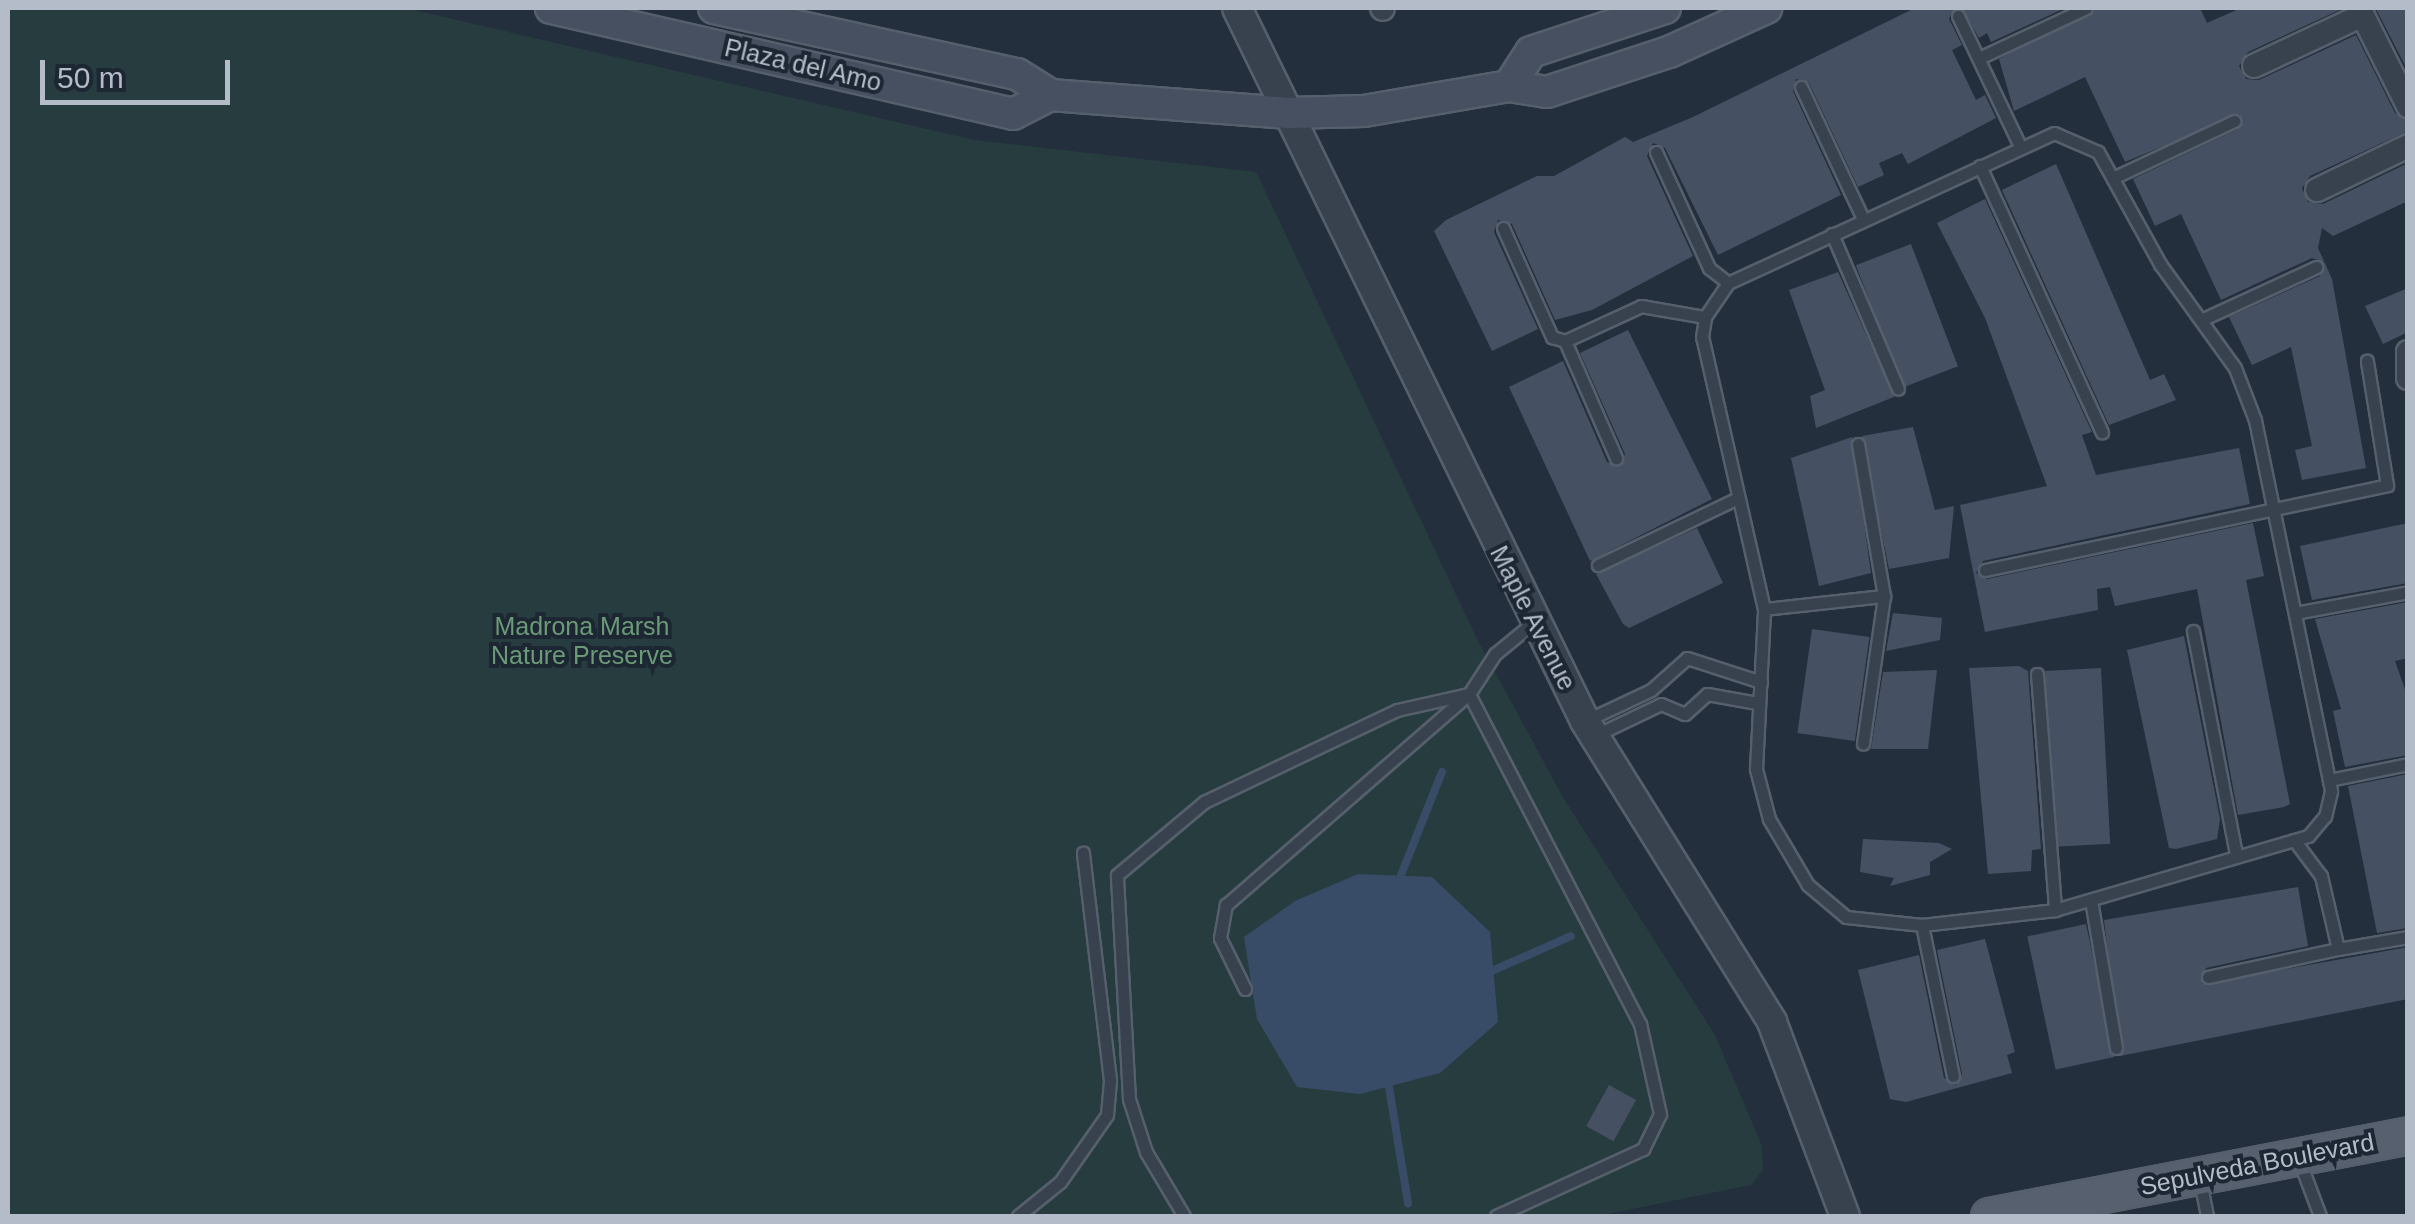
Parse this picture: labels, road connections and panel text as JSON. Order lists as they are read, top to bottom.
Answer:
{
  "streets": {
    "main road": ["Plaza del Amo", "Sepulveda Boulevard"],
    "street": ["Maple Avenue"]
  },
  "crossings": [
    ["Plaza del Amo", "Maple Avenue"]
  ],
  "parks": ["Madrona Marsh Nature Preserve"],
  "scale_bar": "50 m"
}
